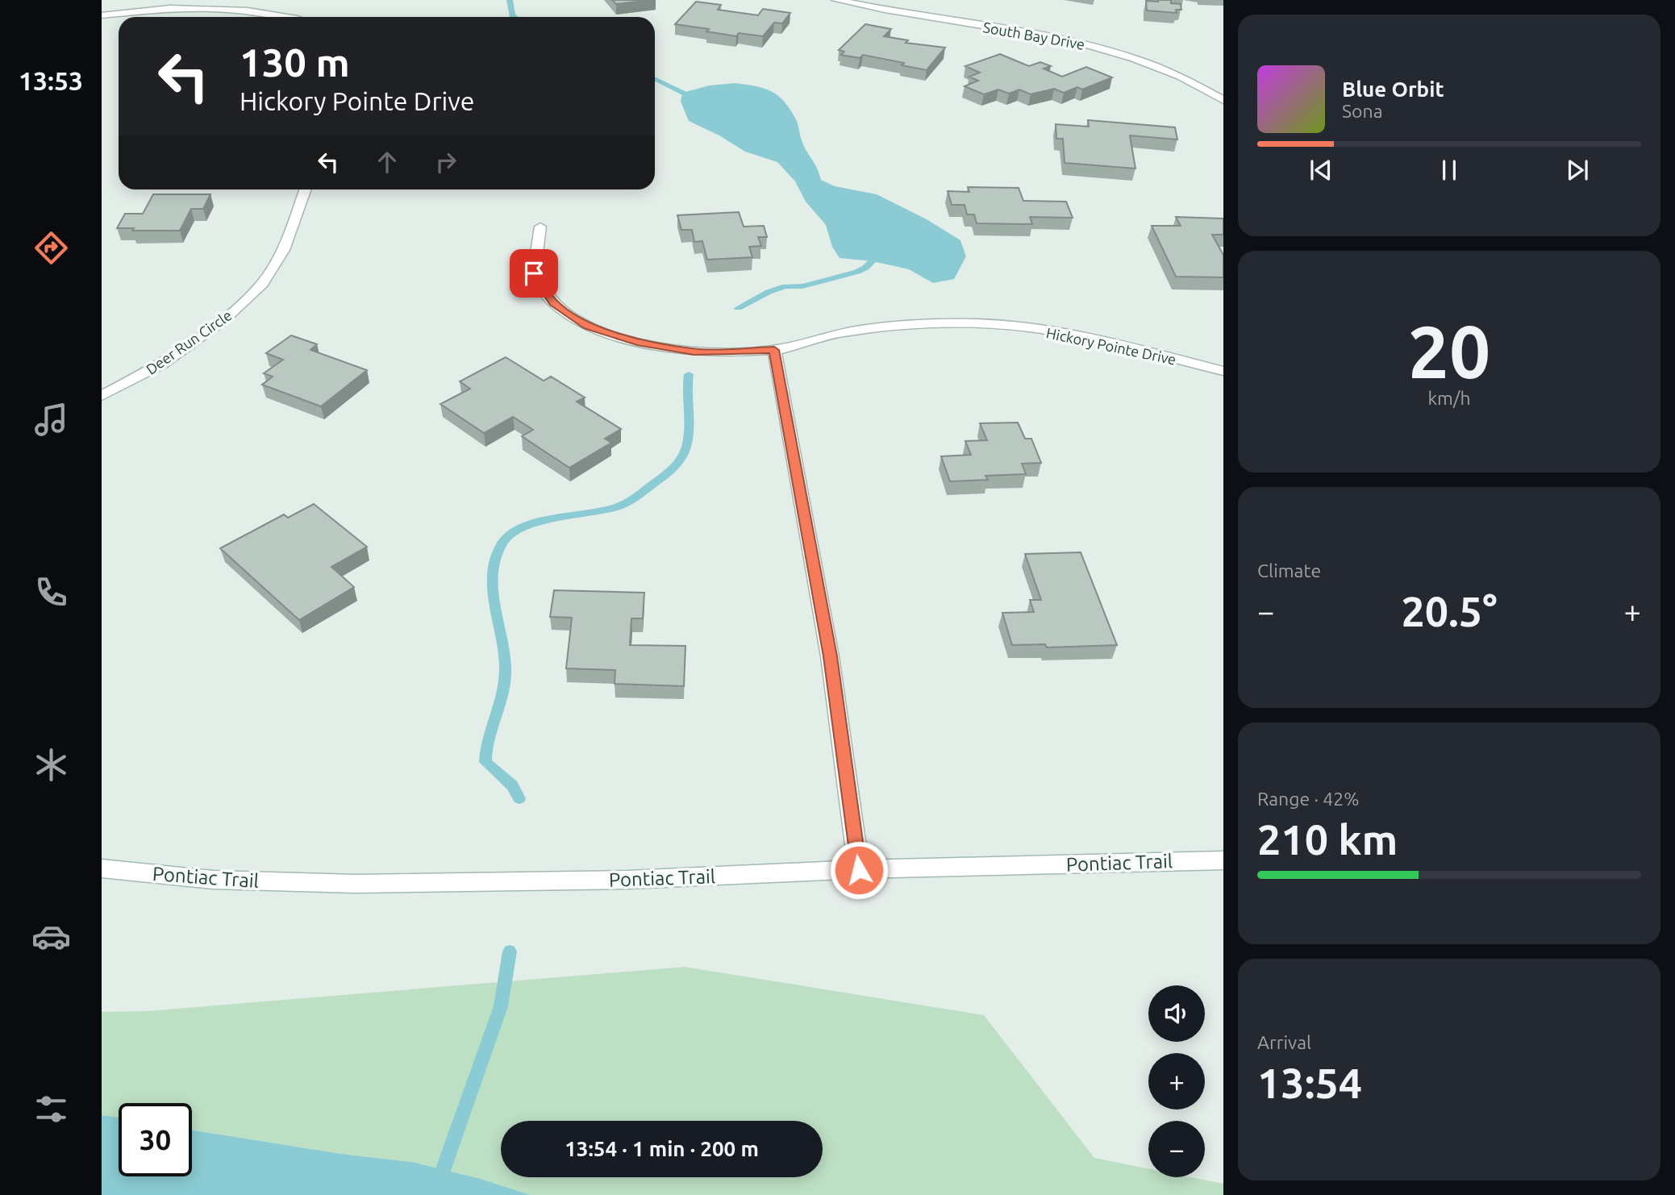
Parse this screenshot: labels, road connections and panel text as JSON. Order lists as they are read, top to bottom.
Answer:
{
  "streets": {
    "street": [
      "South Bay Drive",
      "Deer Run Circle",
      "Hickory Pointe Drive",
      "Pontiac Trail"
    ]
  },
  "page": {
    "tabs": "13:53",
    "turn": ["130 m", "Hickory Pointe Drive"],
    "song": ["Blue Orbit", "Sona"],
    "tile": [
      ["20", "km/h"],
      "Climate",
      ["Range · 42%", "210 km"],
      ["Arrival", "13:54"]
    ],
    "heat": ["−", "20.5°", "+"],
    "map_buttons": ["+", "−"],
    "limit": "30",
    "trip": "13:54 · 1 min · 200 m"
  }
}
